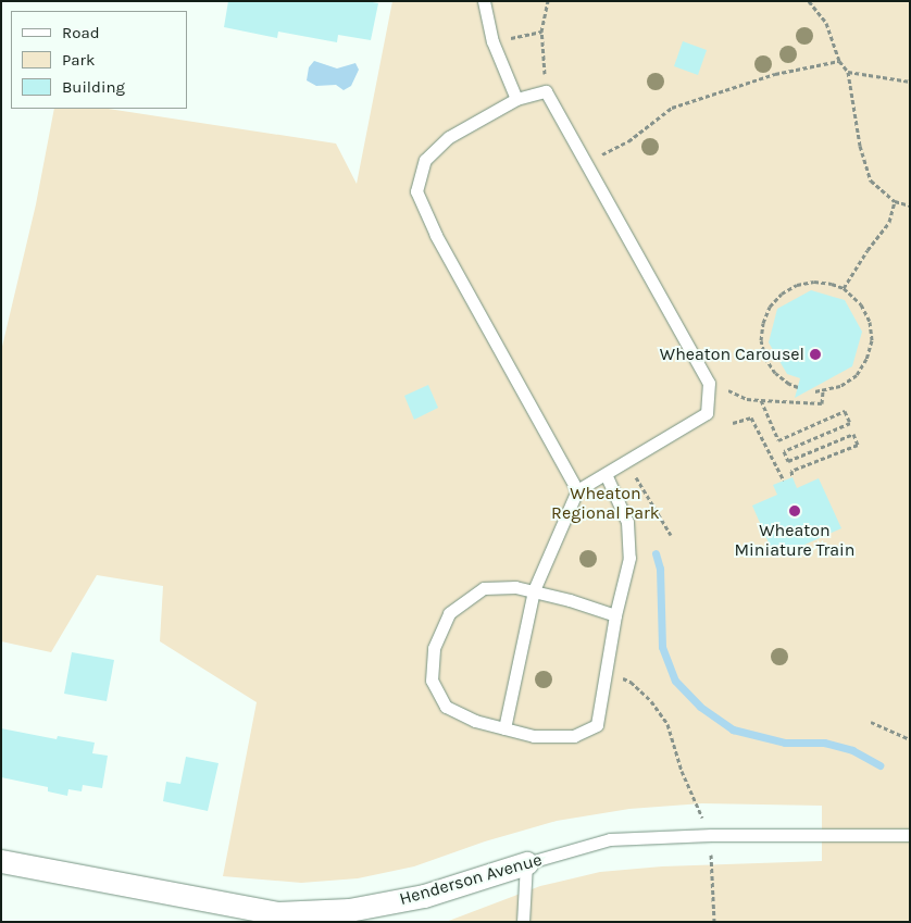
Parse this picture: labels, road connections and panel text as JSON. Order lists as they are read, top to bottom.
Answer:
{
  "streets": {
    "street": ["Henderson Avenue"]
  },
  "parks": ["Wheaton Regional Park"],
  "places": ["Wheaton Carousel", "Wheaton Miniature Train"],
  "legend": ["Road", "Park", "Building"]
}
